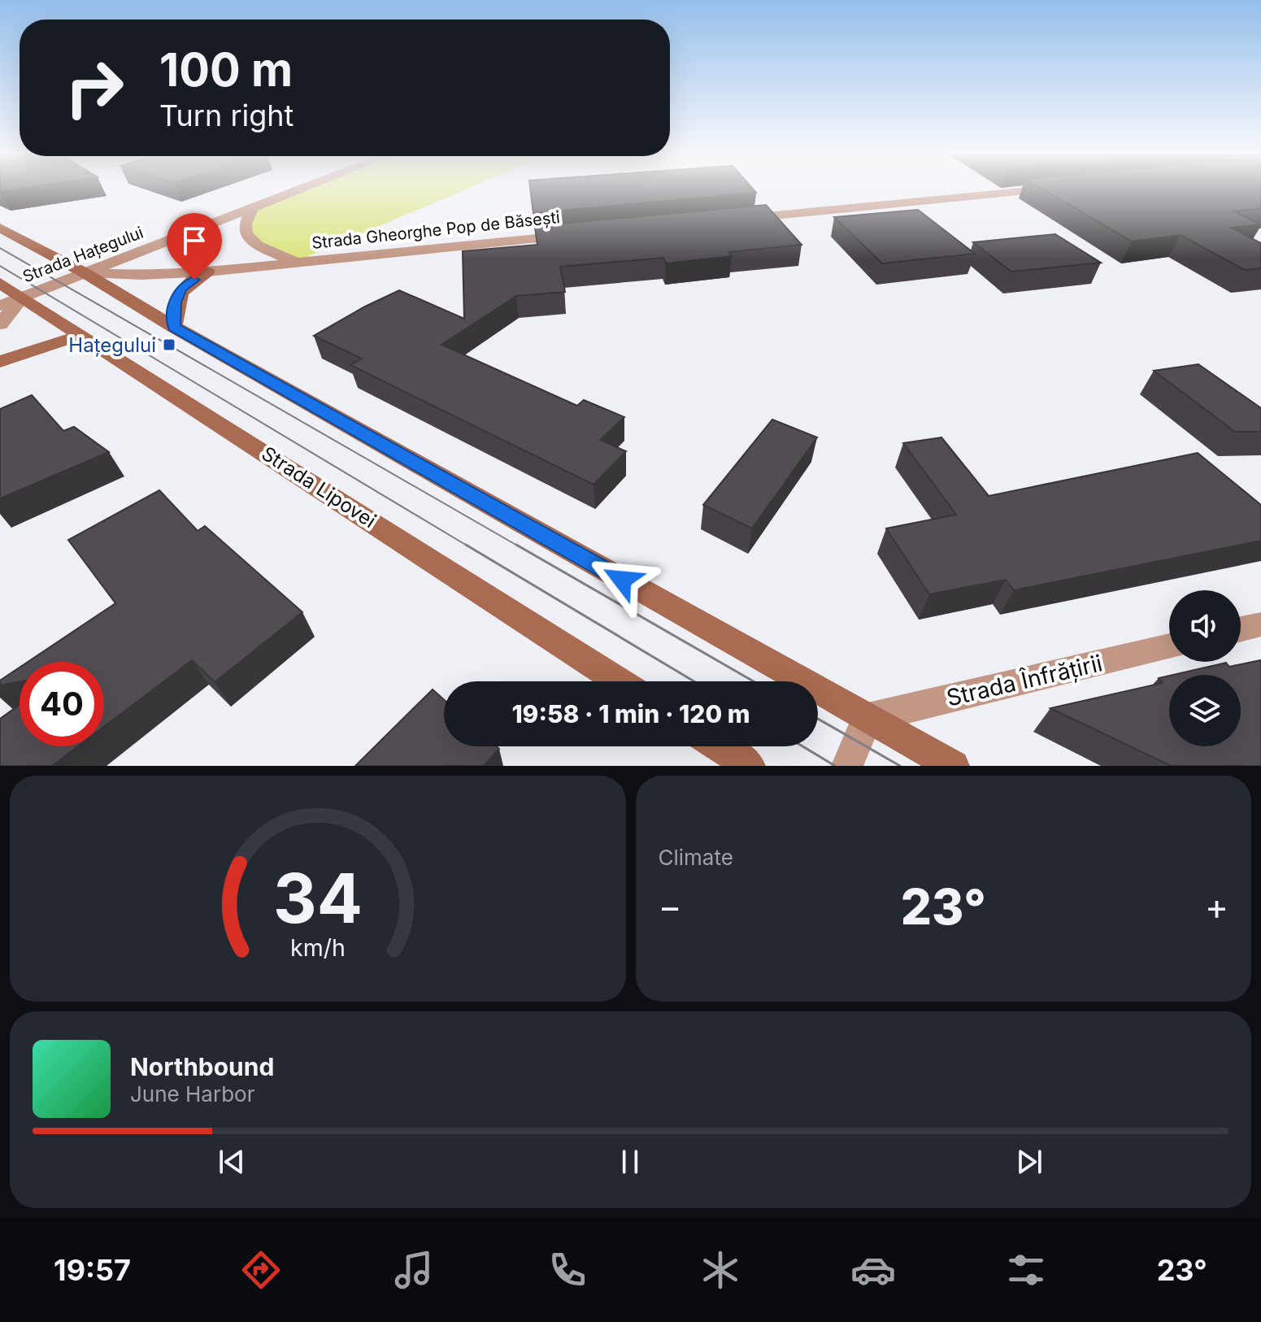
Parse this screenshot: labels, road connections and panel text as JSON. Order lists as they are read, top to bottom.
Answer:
{
  "streets": {
    "street": [
      "Strada Gheorghe Pop de Băsești",
      "Strada Hațegului",
      "Strada Lipovei",
      "Strada Înfrățirii"
    ]
  },
  "crossings": [
    ["Strada Gheorghe Pop de Băsești", "Strada Hațegului"],
    ["Strada Hațegului", "Strada Lipovei"]
  ],
  "places": {
    "transit": ["Hațegului"]
  },
  "page": {
    "turn": ["100 m", "Turn right"],
    "limit": "40",
    "trip": "19:58 · 1 min · 120 m",
    "tile": "Climate",
    "heat": ["−", "23°", "+"],
    "song": ["Northbound", "June Harbor"],
    "tabs": ["19:57", "23°"],
    "gauge": ["34", "km/h"]
  }
}
